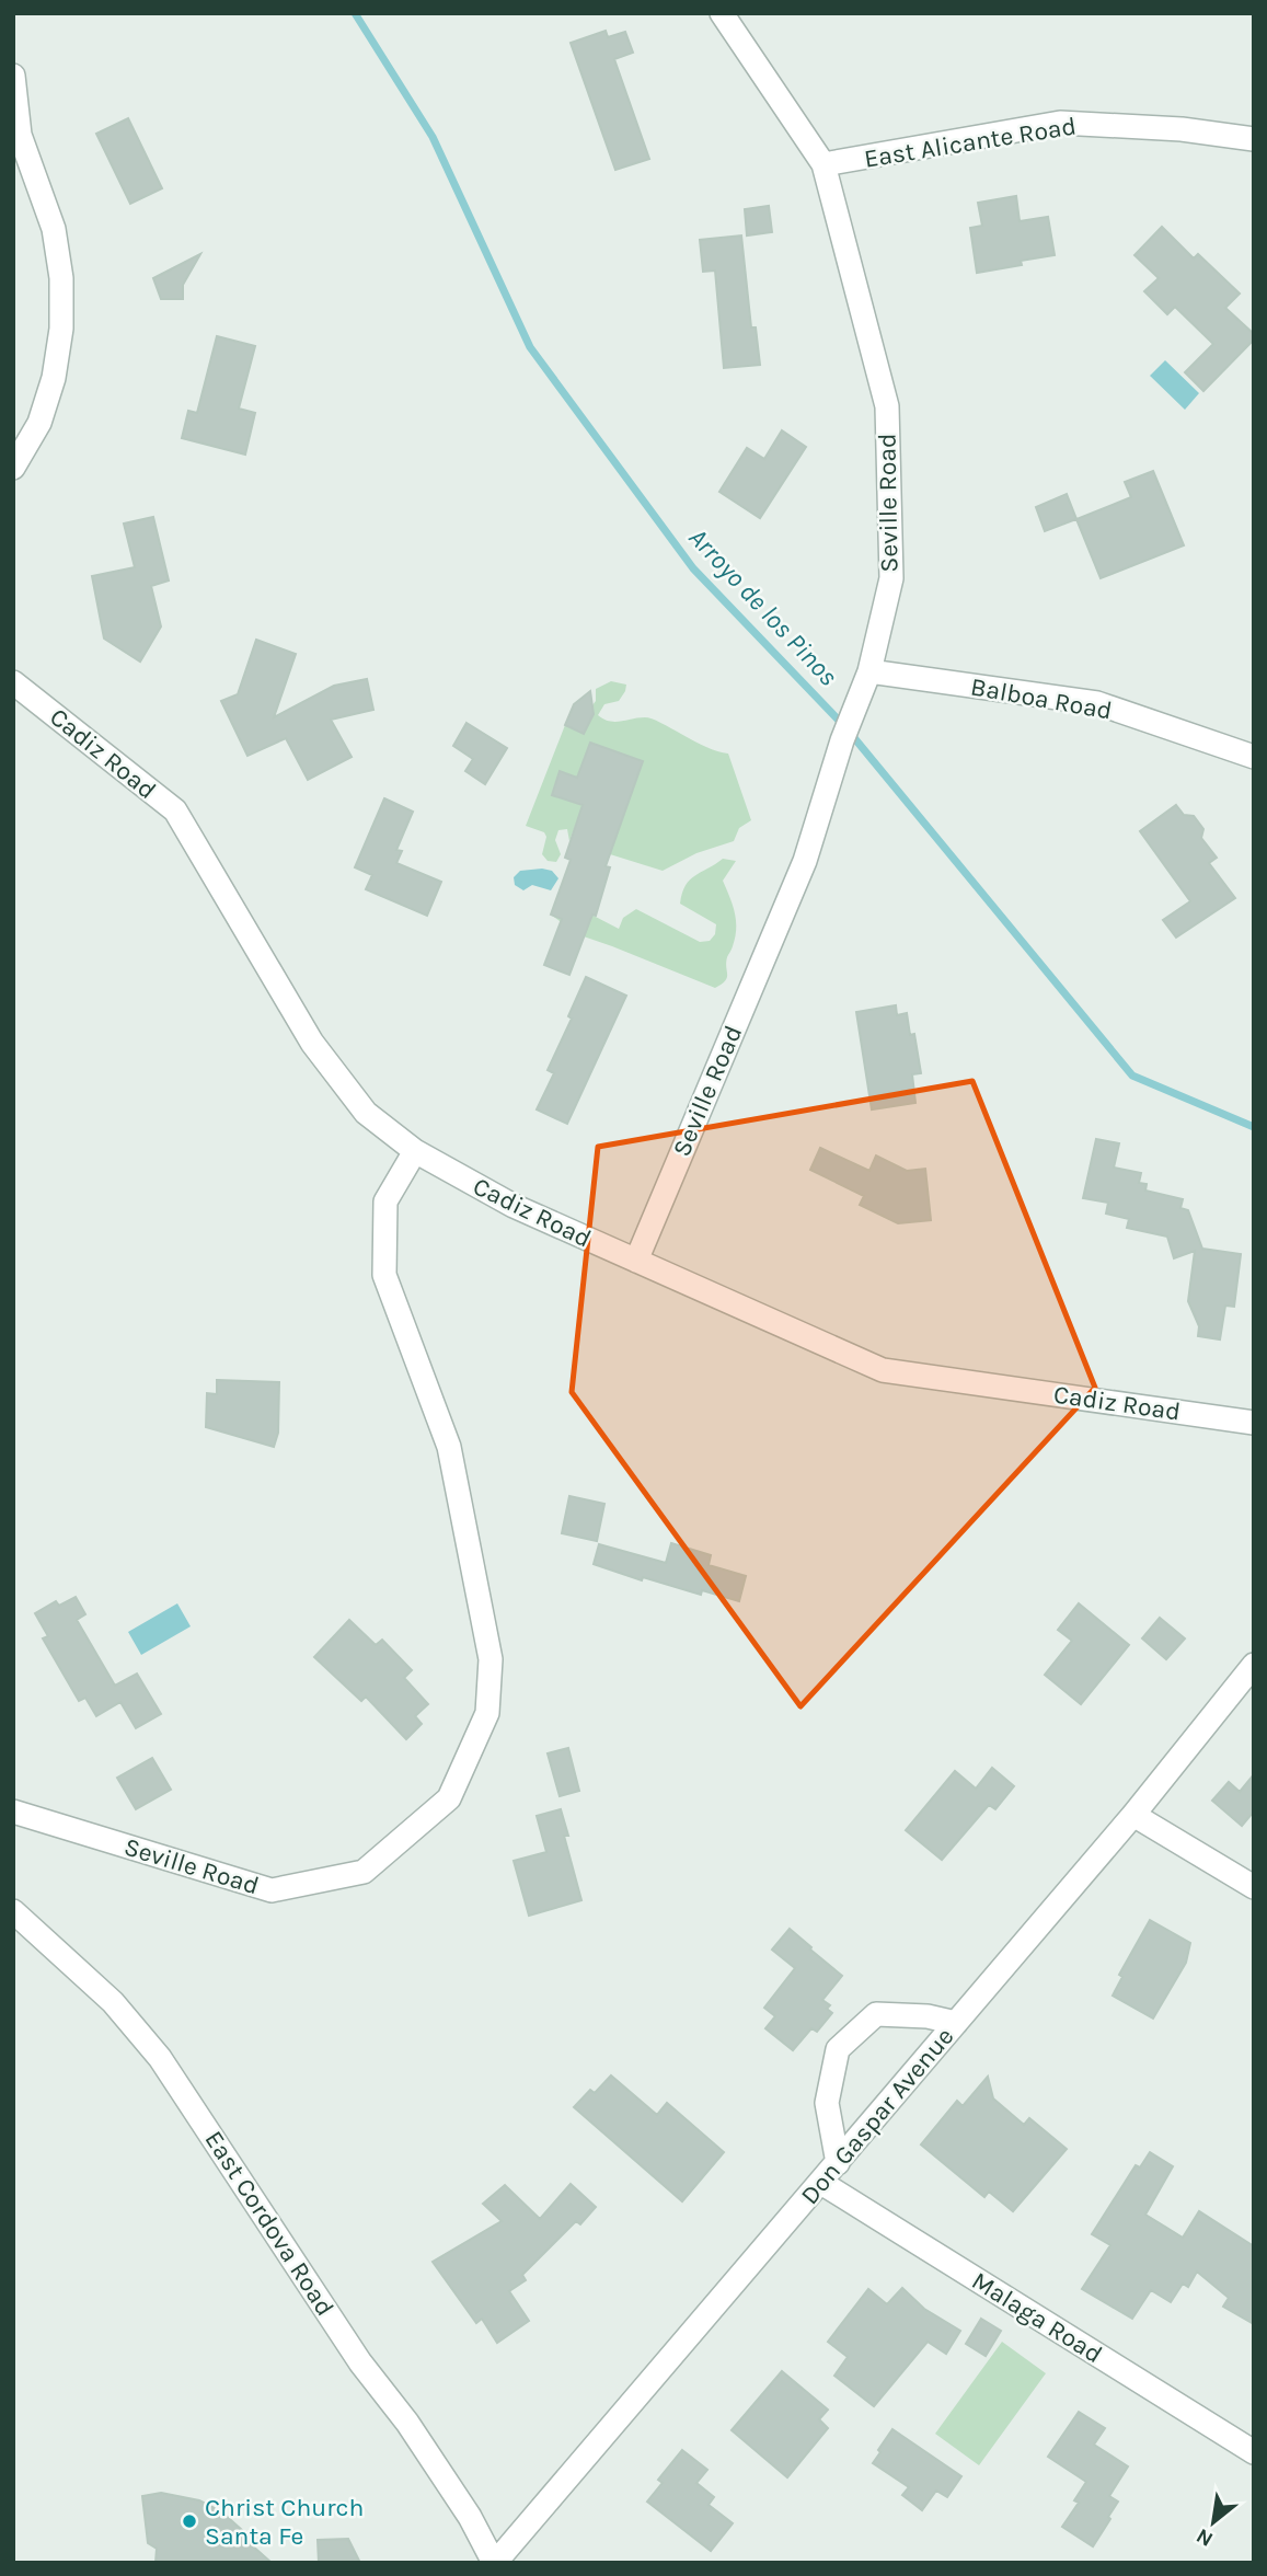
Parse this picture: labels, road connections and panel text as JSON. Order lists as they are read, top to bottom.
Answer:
{
  "streets": {
    "street": [
      "East Alicante Road",
      "Seville Road",
      "Balboa Road",
      "Cadiz Road",
      "Don Gaspar Avenue",
      "East Cordova Road",
      "Malaga Road"
    ]
  },
  "crossings": [
    ["East Alicante Road", "Seville Road"],
    ["Seville Road", "Balboa Road"],
    ["Seville Road", "Cadiz Road"],
    ["Don Gaspar Avenue", "East Cordova Road"],
    ["Don Gaspar Avenue", "Malaga Road"]
  ],
  "water": ["Arroyo de los Pinos"],
  "places": ["Christ Church Santa Fe"],
  "north": "bottom left"
}
